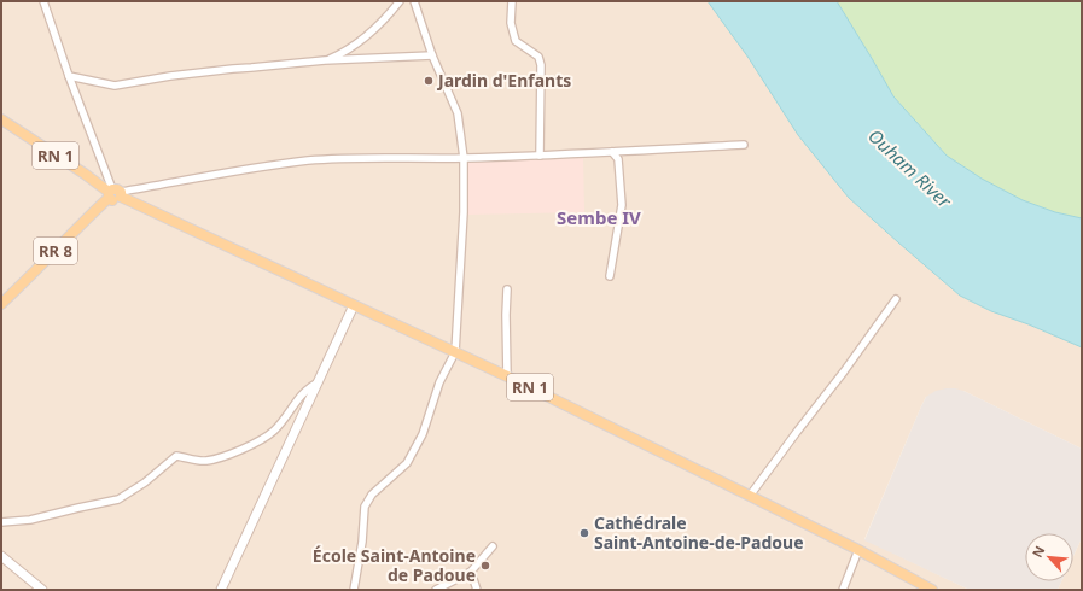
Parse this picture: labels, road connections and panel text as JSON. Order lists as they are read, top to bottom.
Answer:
{
  "streets": {
    "main road": ["RN 1", "RR 8"]
  },
  "crossings": [
    ["RN 1", "RR 8"]
  ],
  "districts": ["Sembe IV"],
  "water": ["Ouham River"],
  "places": ["Jardin d'Enfants", "Cathédrale Saint-Antoine-de-Padoue", "École Saint-Antoine de Padoue"],
  "north": "top left"
}
